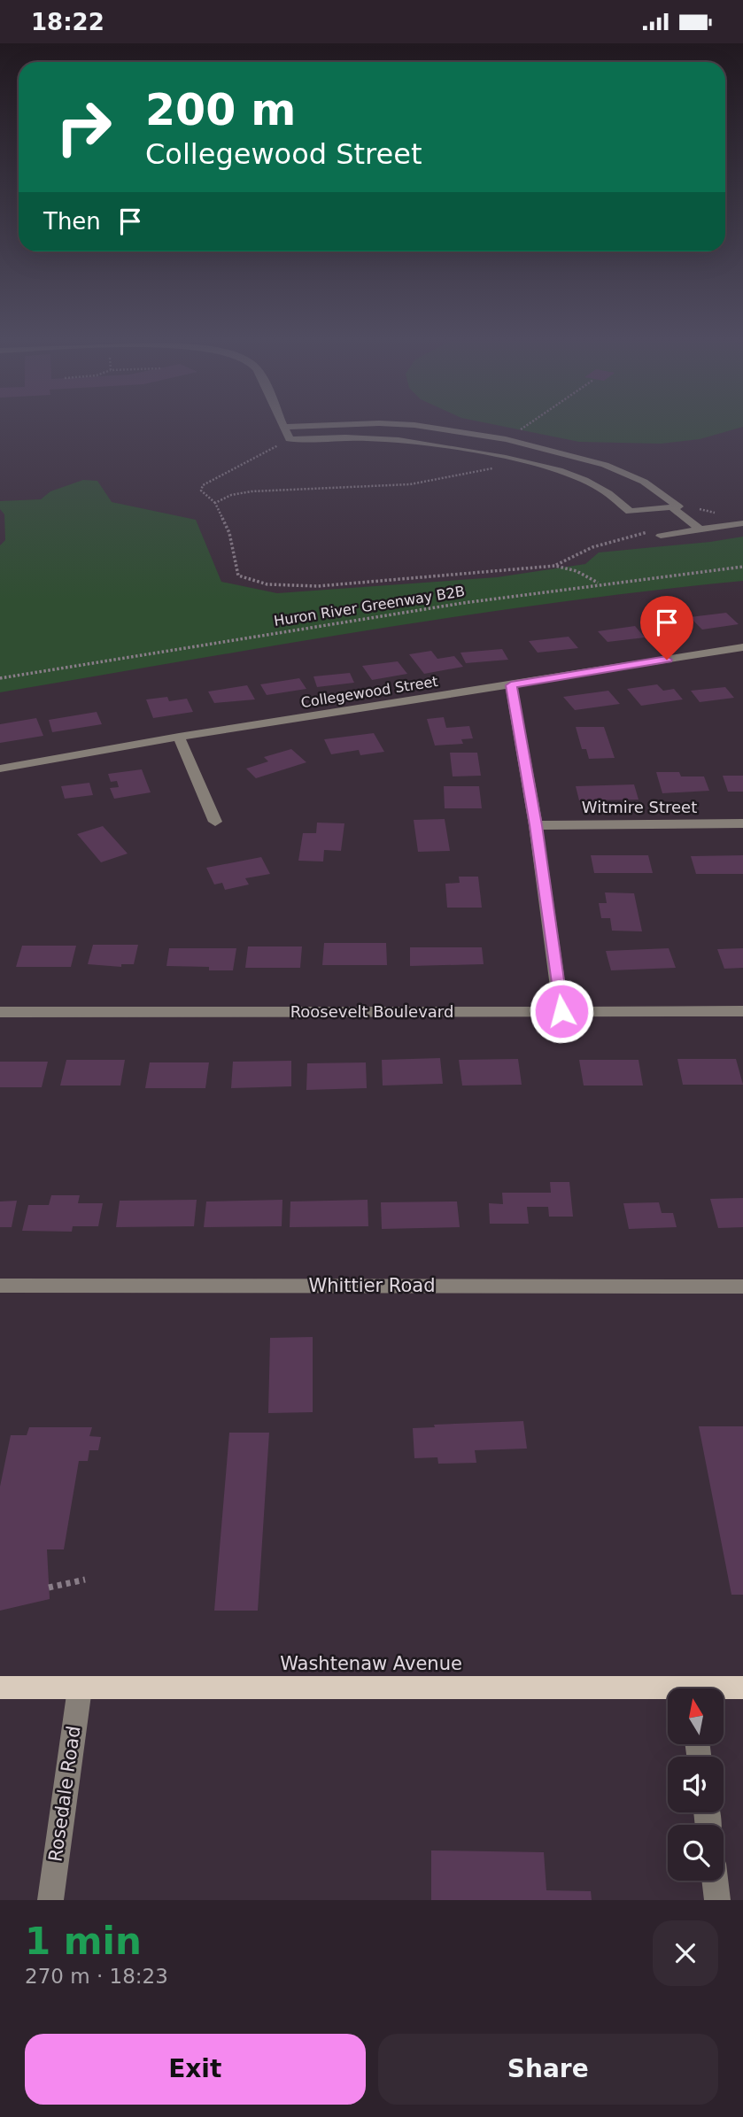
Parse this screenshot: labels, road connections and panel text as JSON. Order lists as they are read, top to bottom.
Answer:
{
  "streets": {
    "main road": ["Washtenaw Avenue"],
    "street": [
      "Collegewood Street",
      "Witmire Street",
      "Roosevelt Boulevard",
      "Whittier Road",
      "Rosedale Road"
    ],
    "path": ["Huron River Greenway B2B"]
  },
  "crossings": [
    ["Washtenaw Avenue", "Rosedale Road"]
  ],
  "north": "top",
  "page": {
    "status": "18:22",
    "turn": ["200 m", "Collegewood Street"],
    "then": "Then",
    "heading": ["1 min", "270 m · 18:23"],
    "buttons": ["Exit", "Share"]
  }
}
